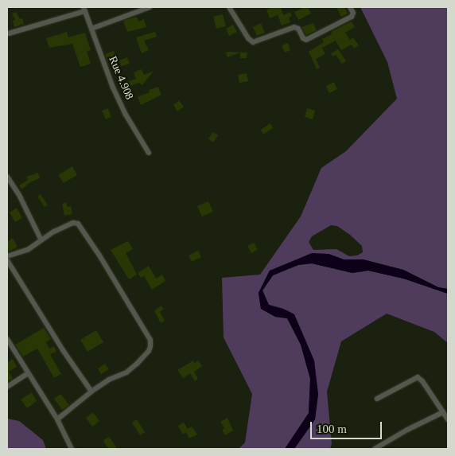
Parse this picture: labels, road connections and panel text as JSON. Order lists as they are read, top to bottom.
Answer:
{
  "streets": {
    "street": ["Rue 4.908"]
  },
  "scale_bar": "100 m"
}
